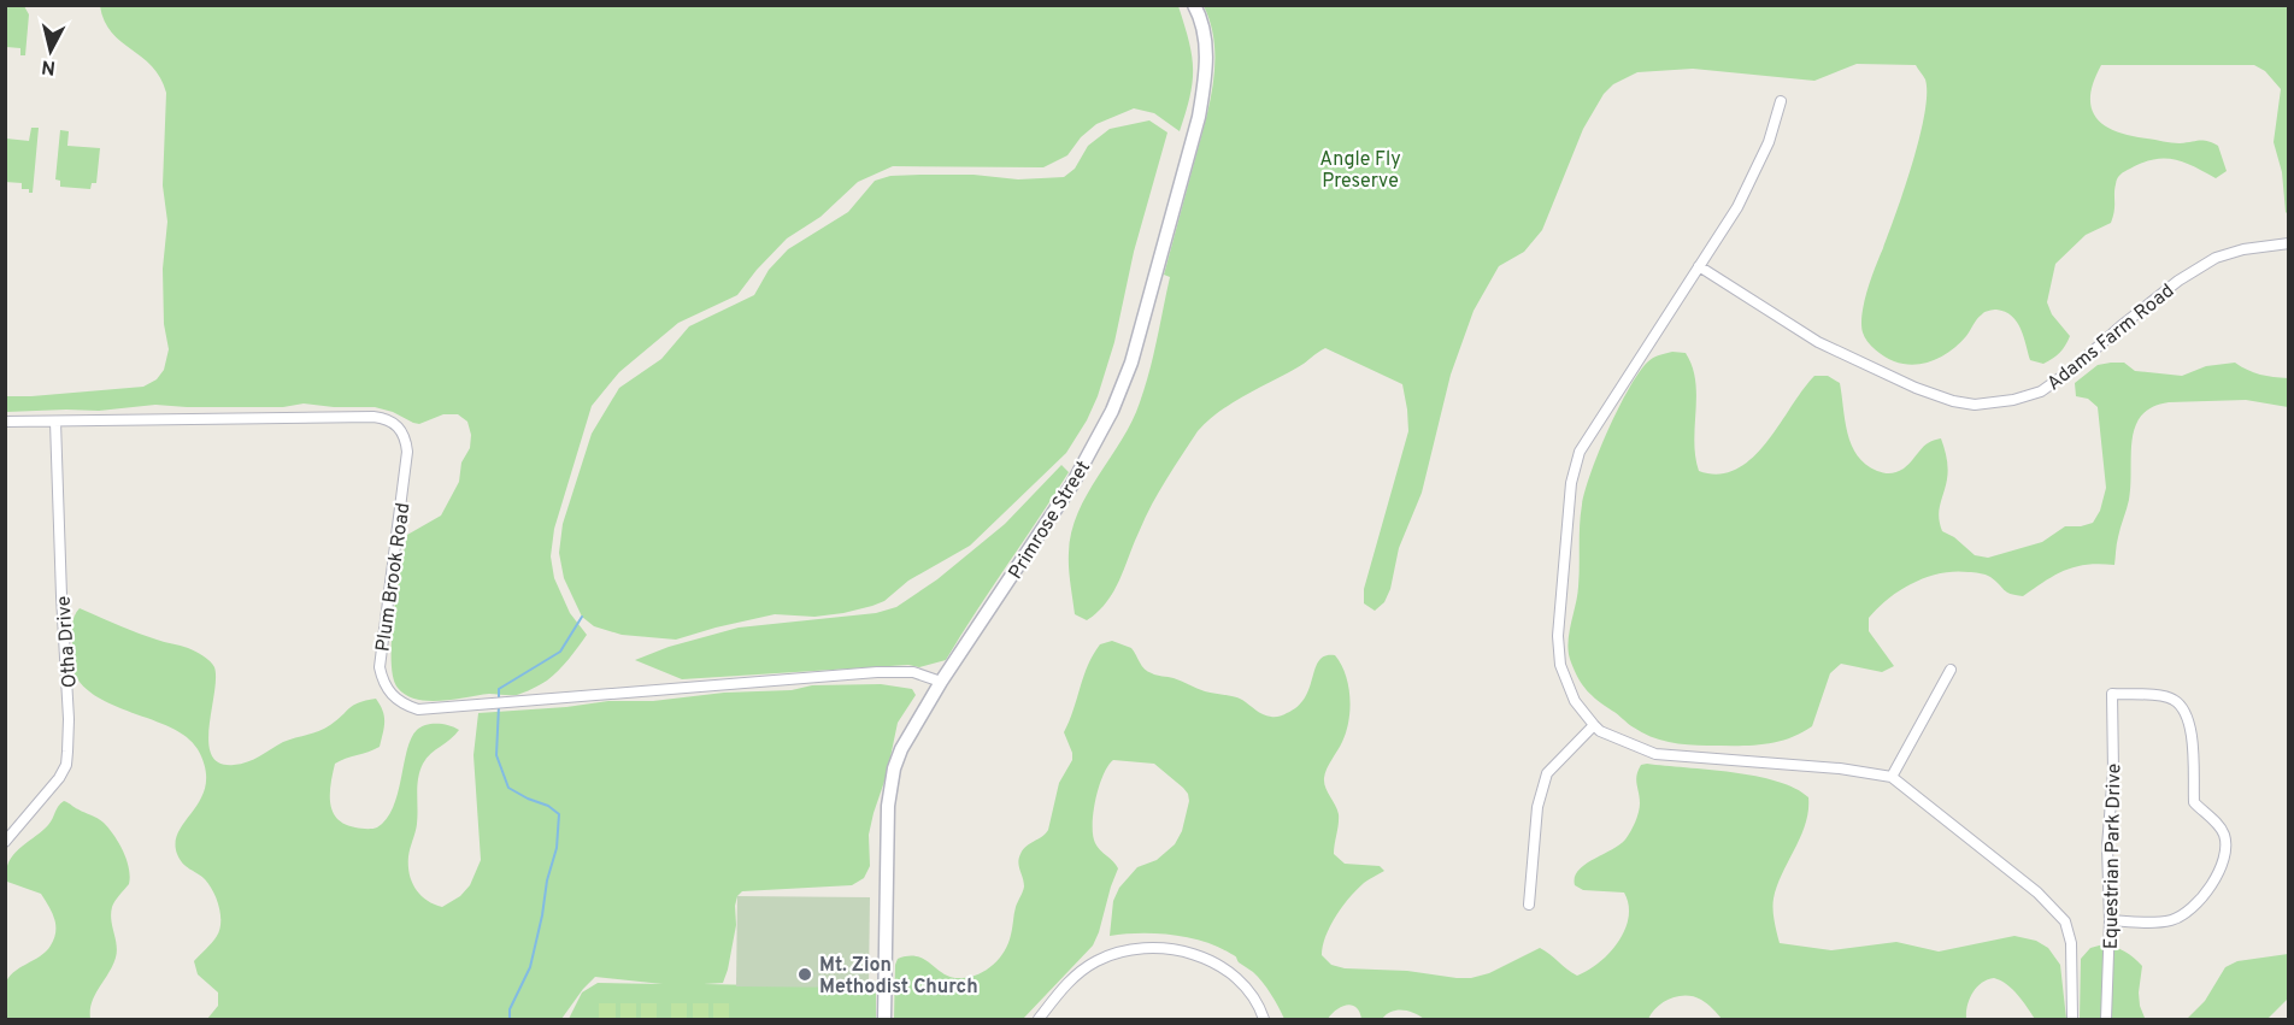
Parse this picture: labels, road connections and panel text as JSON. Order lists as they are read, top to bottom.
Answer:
{
  "streets": {
    "main road": ["Primrose Street"],
    "street": [
      "Adams Farm Road",
      "Plum Brook Road",
      "Otha Drive",
      "Equestrian Park Drive"
    ]
  },
  "crossings": [
    ["Primrose Street", "Plum Brook Road"],
    ["Plum Brook Road", "Otha Drive"]
  ],
  "parks": ["Angle Fly Preserve"],
  "places": ["Mt. Zion Methodist Church"],
  "north": "bottom"
}
